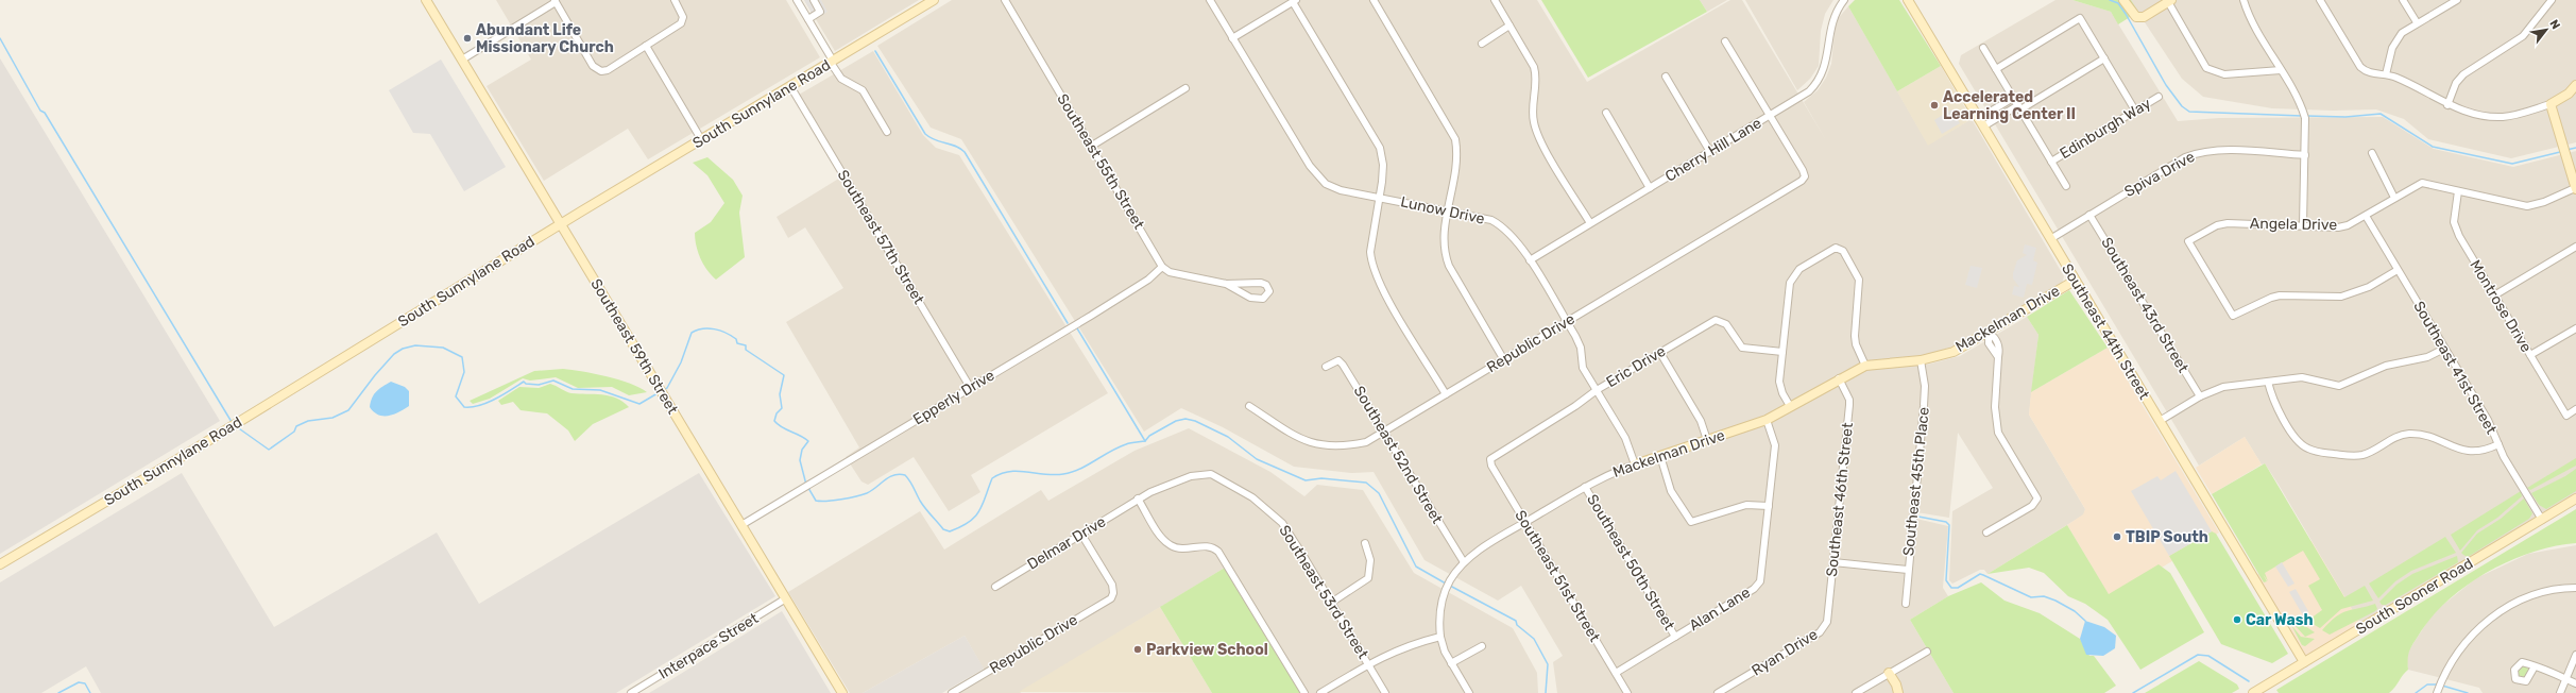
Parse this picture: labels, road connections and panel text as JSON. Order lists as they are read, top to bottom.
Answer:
{
  "streets": {
    "main road": [
      "South Sunnylane Road",
      "Mackelman Drive",
      "Southeast 44th Street",
      "Southeast 59th Street",
      "South Sooner Road"
    ],
    "street": [
      "Edinburgh Way",
      "Cherry Hill Lane",
      "Southeast 55th Street",
      "Spiva Drive",
      "Lunow Drive",
      "Angela Drive",
      "Southeast 57th Street",
      "Southeast 43rd Street",
      "Montrose Drive",
      "Republic Drive",
      "Eric Drive",
      "Southeast 41st Street",
      "Epperly Drive",
      "Southeast 52nd Street",
      "Southeast 45th Place",
      "Southeast 46th Street",
      "Delmar Drive",
      "Southeast 50th Street",
      "Southeast 51st Street",
      "Southeast 53rd Street",
      "Alan Lane",
      "Interpace Street",
      "Ryan Drive"
    ]
  },
  "crossings": [
    ["South Sunnylane Road", "Southeast 57th Street"],
    ["South Sunnylane Road", "Southeast 59th Street"],
    ["Cherry Hill Lane", "Lunow Drive"],
    ["Cherry Hill Lane", "Republic Drive"],
    ["Southeast 55th Street", "Epperly Drive"],
    ["Spiva Drive", "Southeast 43rd Street"],
    ["Spiva Drive", "Southeast 44th Street"],
    ["Lunow Drive", "Mackelman Drive"],
    ["Lunow Drive", "Republic Drive"],
    ["Lunow Drive", "Eric Drive"],
    ["Angela Drive", "Montrose Drive"],
    ["Angela Drive", "Southeast 41st Street"],
    ["Southeast 57th Street", "Epperly Drive"],
    ["Mackelman Drive", "Southeast 44th Street"],
    ["Mackelman Drive", "Southeast 52nd Street"],
    ["Mackelman Drive", "Southeast 45th Place"],
    ["Mackelman Drive", "Southeast 46th Street"],
    ["Mackelman Drive", "Southeast 50th Street"],
    ["Mackelman Drive", "Southeast 51st Street"],
    ["Southeast 44th Street", "South Sooner Road"],
    ["Republic Drive", "Southeast 52nd Street"],
    ["Republic Drive", "Delmar Drive"],
    ["Southeast 59th Street", "Epperly Drive"],
    ["Southeast 59th Street", "Interpace Street"],
    ["Eric Drive", "Southeast 51st Street"],
    ["Southeast 41st Street", "South Sooner Road"],
    ["Southeast 46th Street", "Ryan Drive"],
    ["Delmar Drive", "Southeast 53rd Street"],
    ["Southeast 50th Street", "Alan Lane"],
    ["Southeast 51st Street", "Alan Lane"]
  ],
  "places": [
    "Abundant Life Missionary Church",
    "Accelerated Learning Center II",
    "TBIP South",
    "Car Wash",
    "Parkview School"
  ],
  "north": "top right"
}
